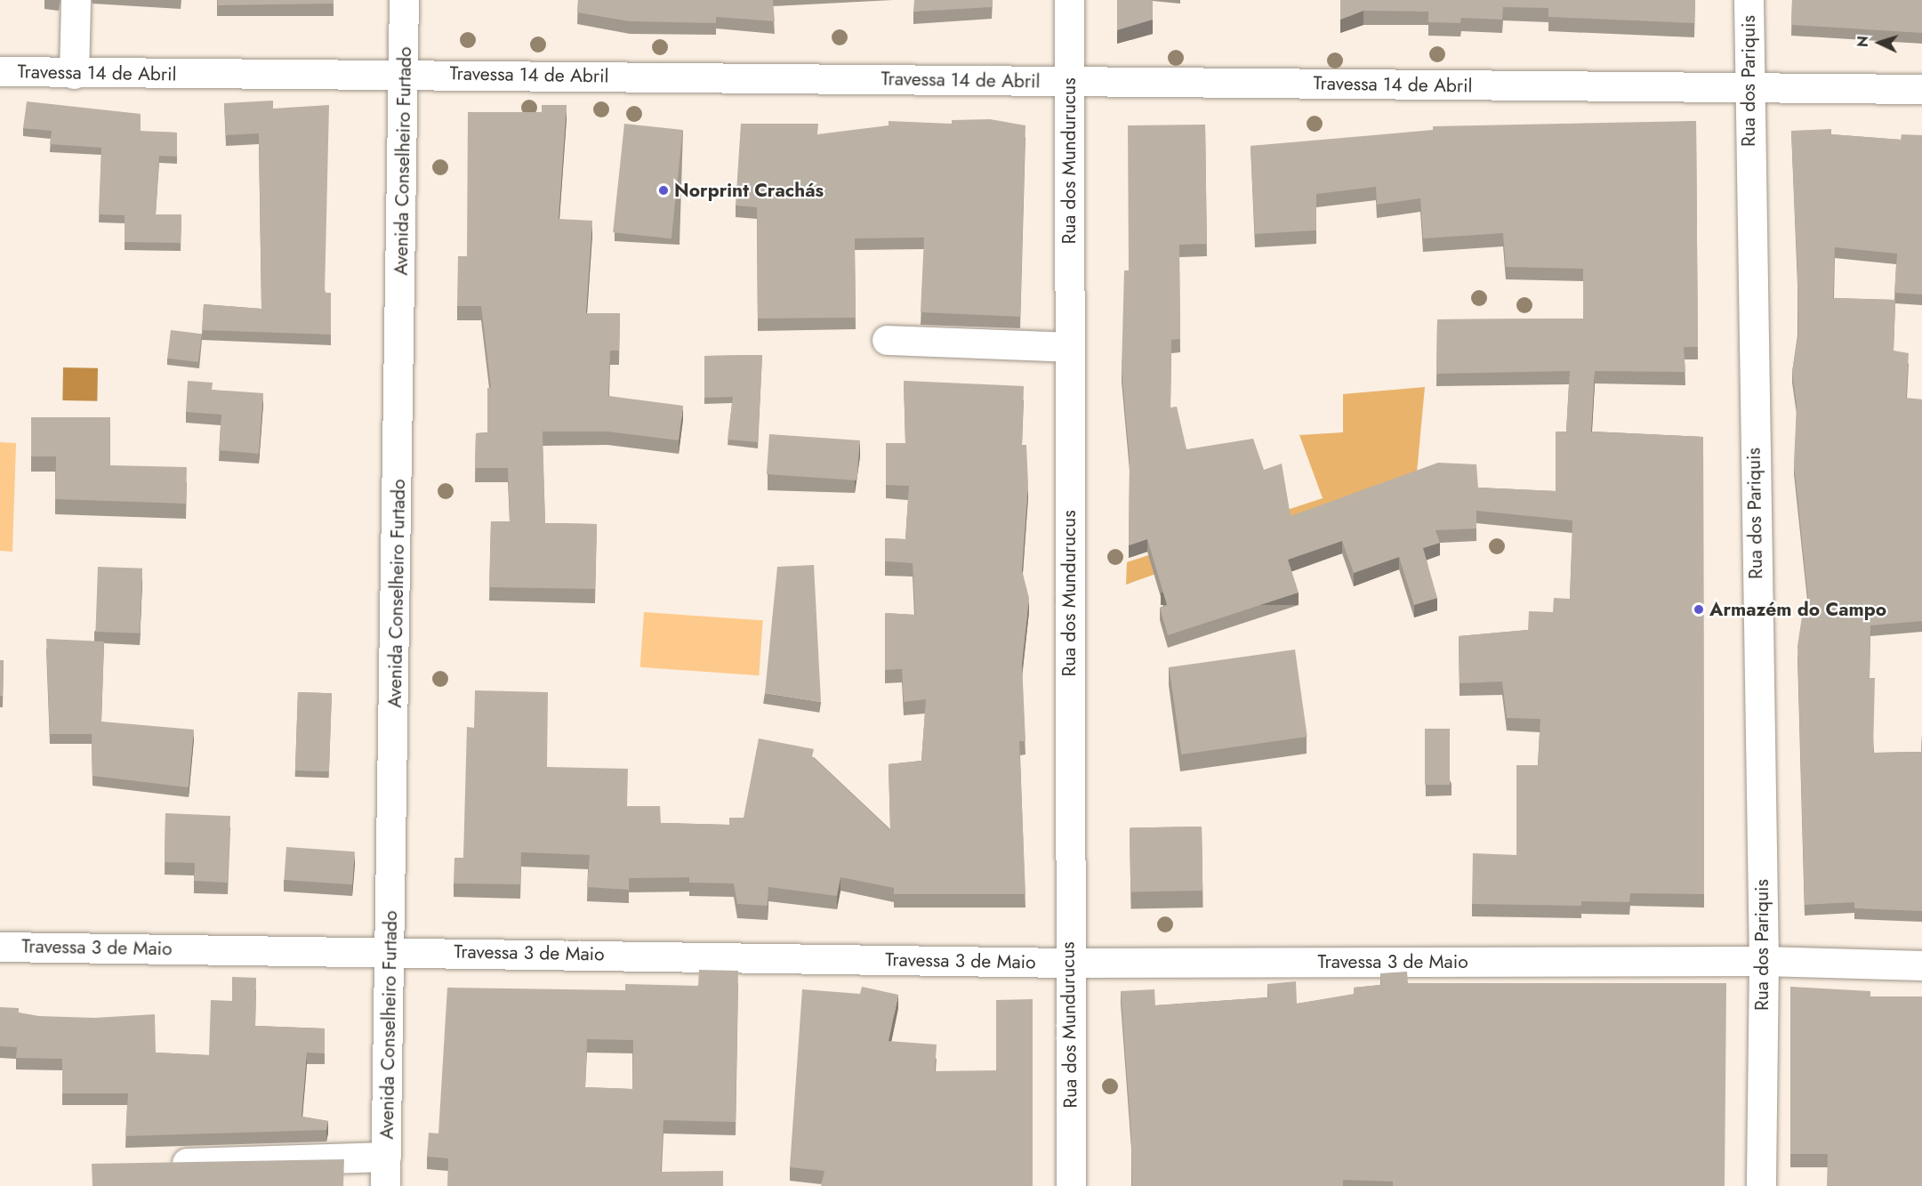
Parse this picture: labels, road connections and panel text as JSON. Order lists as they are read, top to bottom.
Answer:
{
  "streets": {
    "street": [
      "Travessa 14 de Abril",
      "Rua dos Pariquis",
      "Avenida Conselheiro Furtado",
      "Rua dos Mundurucus",
      "Travessa 3 de Maio"
    ]
  },
  "crossings": [
    ["Travessa 14 de Abril", "Rua dos Pariquis"],
    ["Travessa 14 de Abril", "Avenida Conselheiro Furtado"],
    ["Travessa 14 de Abril", "Rua dos Mundurucus"],
    ["Rua dos Pariquis", "Travessa 3 de Maio"],
    ["Avenida Conselheiro Furtado", "Travessa 3 de Maio"],
    ["Rua dos Mundurucus", "Travessa 3 de Maio"]
  ],
  "places": ["Norprint Crachás", "Armazém do Campo"],
  "north": "left"
}
